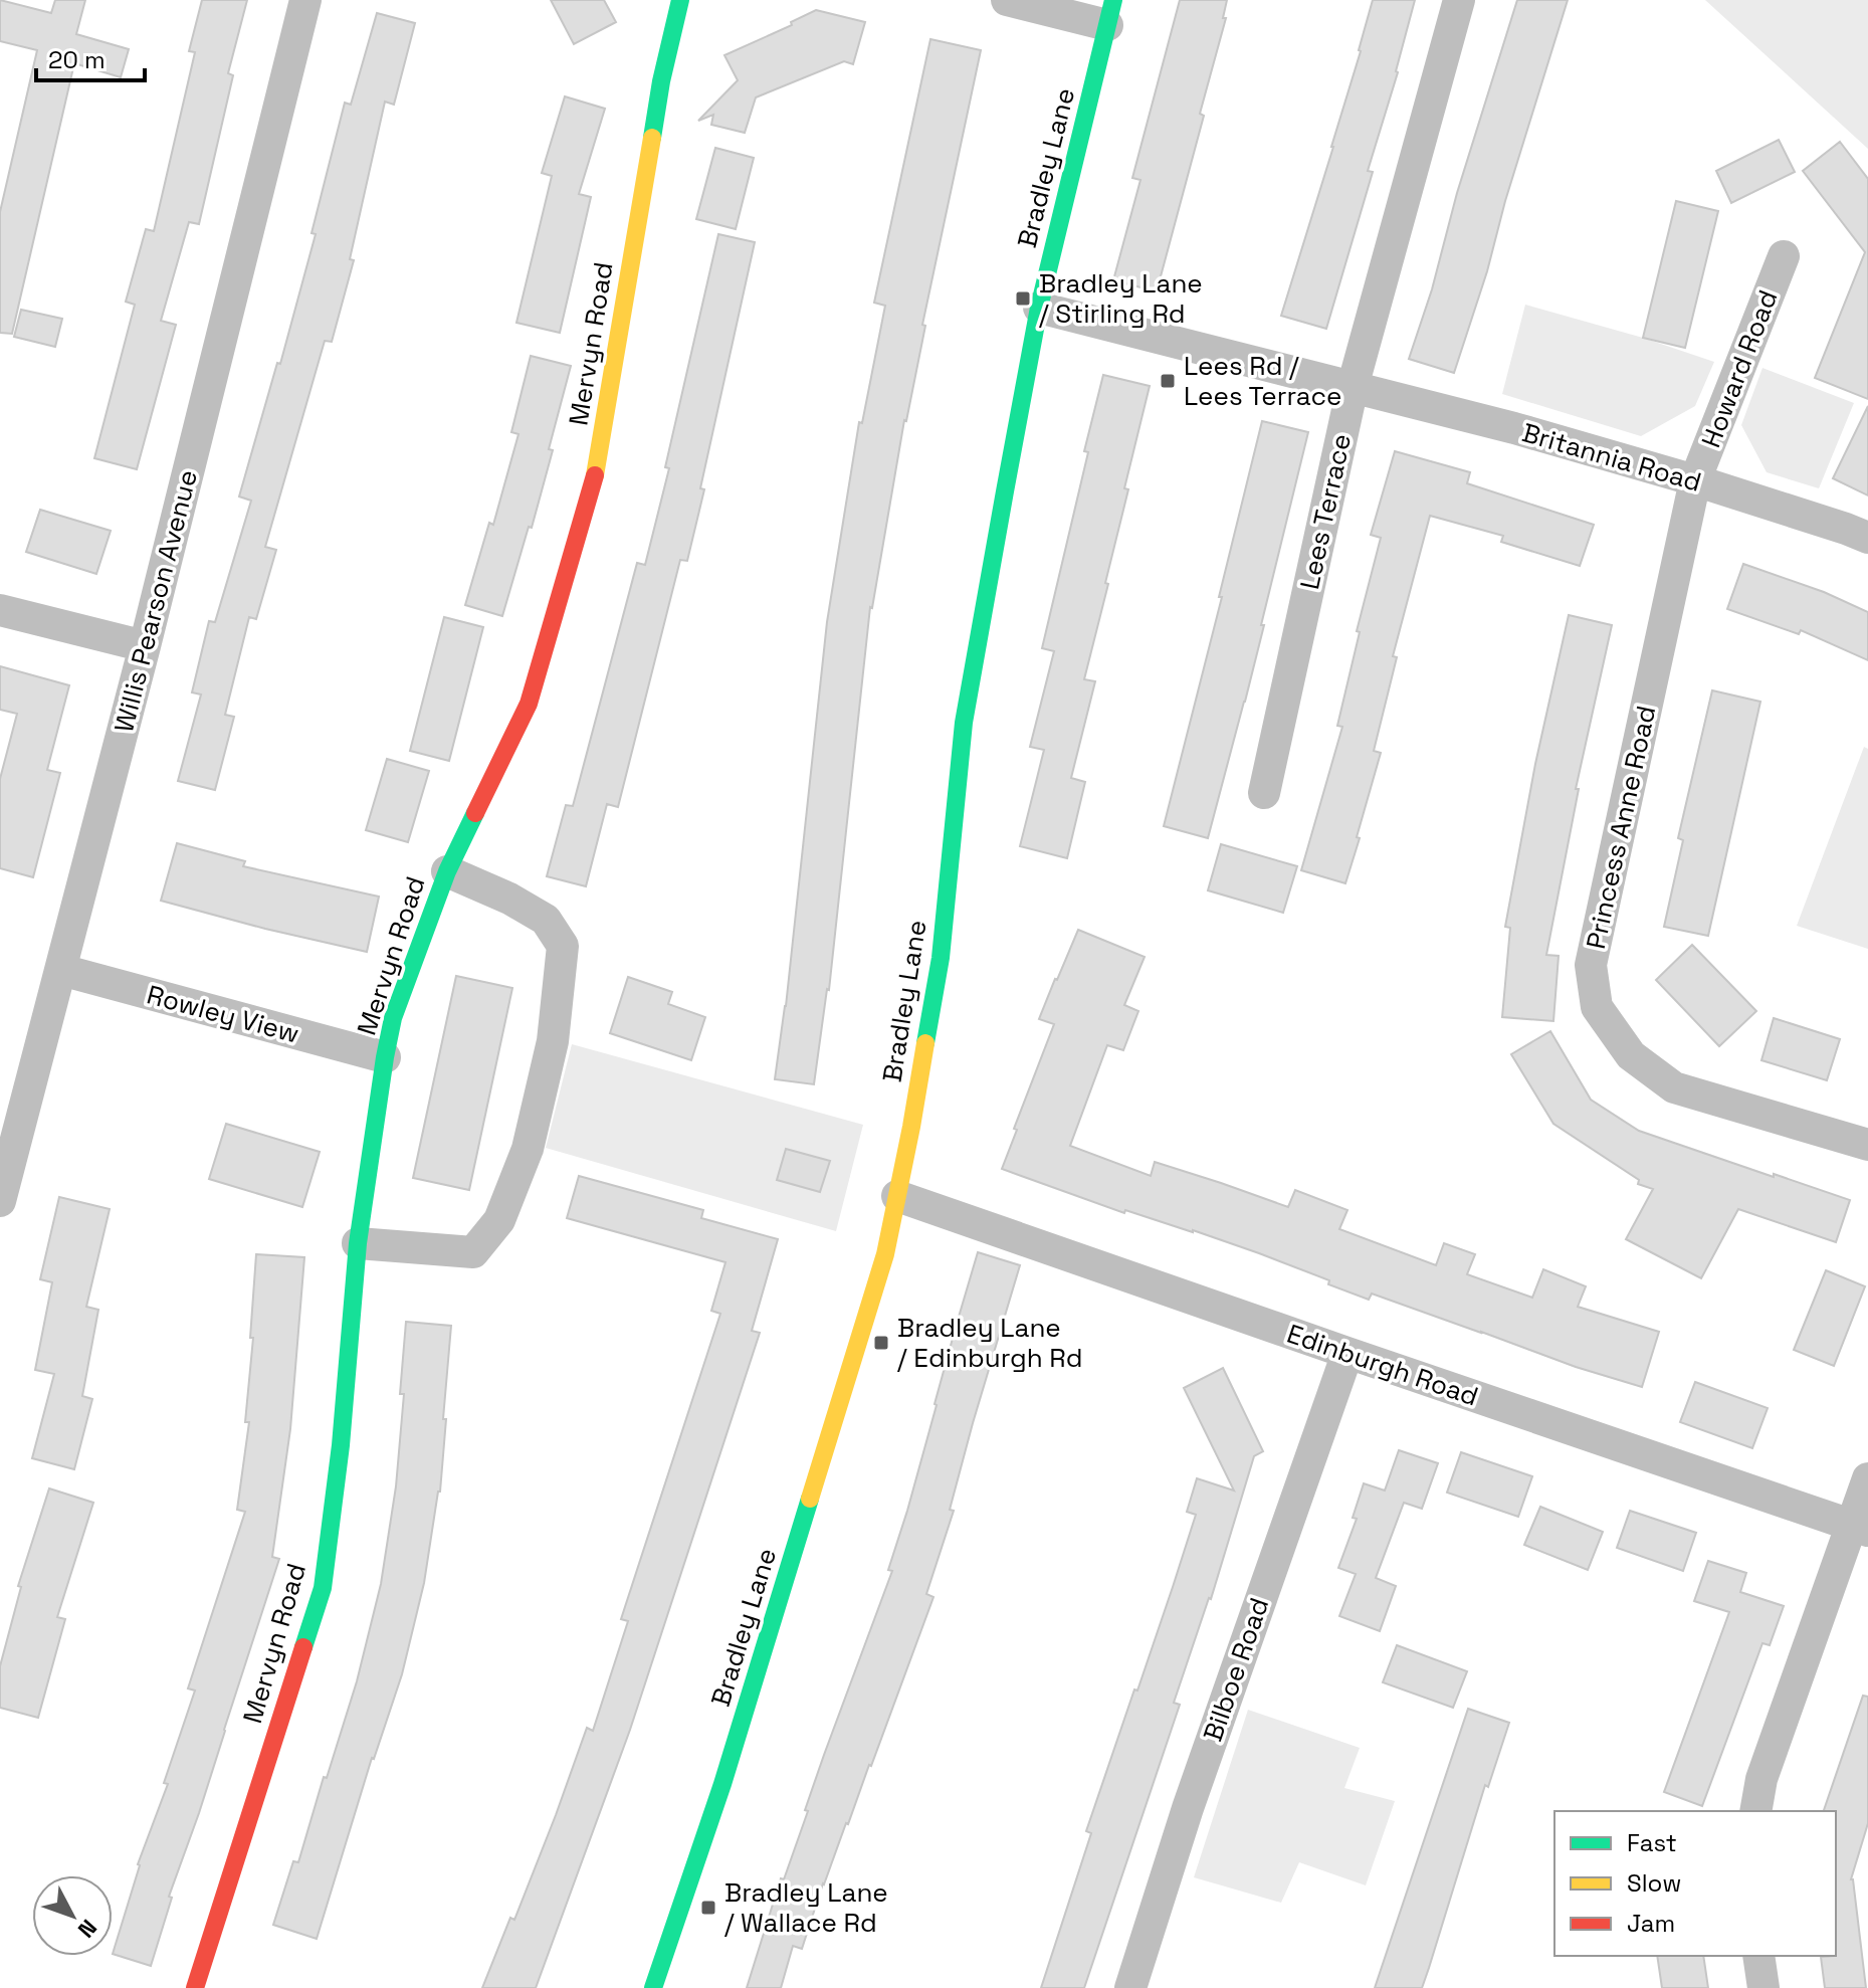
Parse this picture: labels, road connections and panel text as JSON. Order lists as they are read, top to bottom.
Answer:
{
  "streets": {
    "street": [
      "Bradley Lane",
      "Mervyn Road",
      "Howard Road",
      "Britannia Road",
      "Lees Terrace",
      "Willis Pearson Avenue",
      "Princess Anne Road",
      "Rowley View",
      "Edinburgh Road",
      "Bilboe Road"
    ]
  },
  "crossings": [
    ["Bradley Lane", "Britannia Road"],
    ["Bradley Lane", "Edinburgh Road"],
    ["Mervyn Road", "Rowley View"],
    ["Howard Road", "Britannia Road"],
    ["Howard Road", "Princess Anne Road"],
    ["Britannia Road", "Lees Terrace"],
    ["Britannia Road", "Princess Anne Road"],
    ["Willis Pearson Avenue", "Rowley View"],
    ["Edinburgh Road", "Bilboe Road"]
  ],
  "places": {
    "transit": [
      "Bradley Lane / Stirling Rd",
      "Lees Rd / Lees Terrace",
      "Bradley Lane / Edinburgh Rd",
      "Bradley Lane / Wallace Rd"
    ]
  },
  "legend": ["Fast", "Slow", "Jam"],
  "scale_bar": "20 m",
  "north": "bottom right"
}
